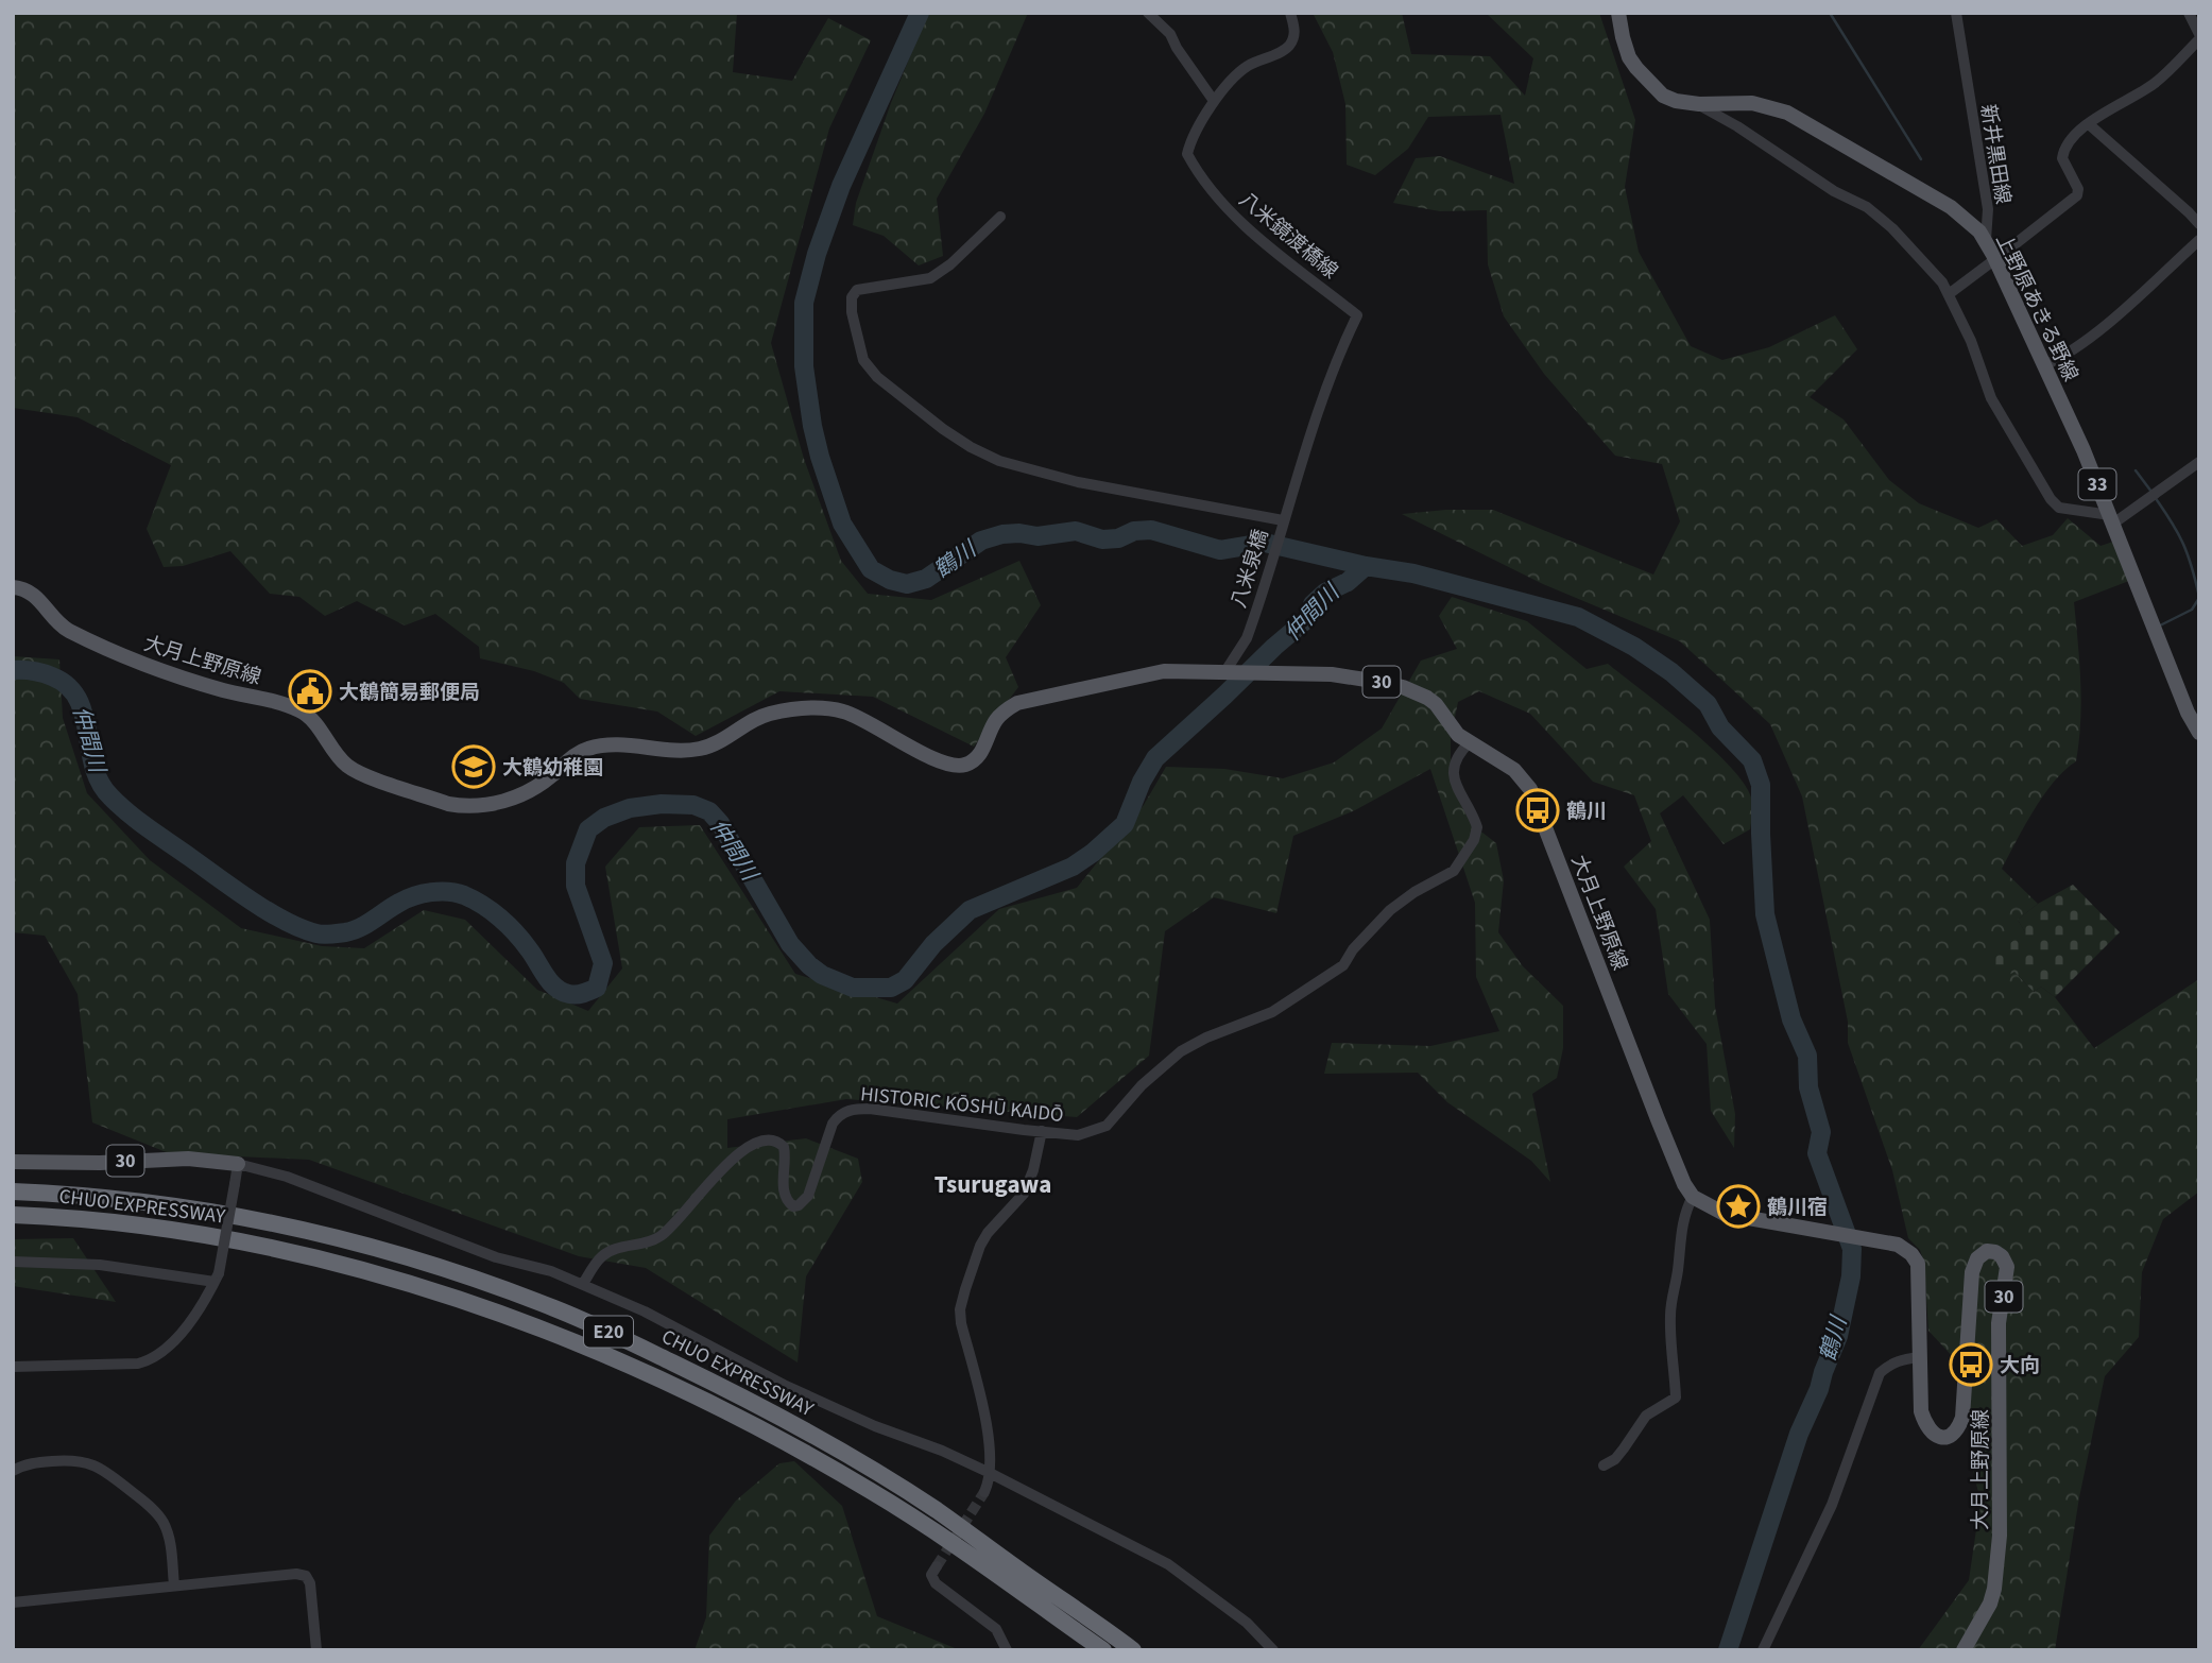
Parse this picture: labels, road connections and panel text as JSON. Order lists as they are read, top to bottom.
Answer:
{
  "streets": {
    "highway": ["CHUO EXPRESSWAY", "E20"],
    "main road": [
      "上野原あきる野線",
      "33",
      "大月上野原線",
      "30"
    ],
    "street": [
      "新井黒田線",
      "八米鏡渡橋線",
      "八米泉橋",
      "HISTORIC KŌSHŪ KAIDŌ"
    ]
  },
  "crossings": [
    ["新井黒田線", "上野原あきる野線"],
    ["八米鏡渡橋線", "八米泉橋"],
    ["八米泉橋", "大月上野原線"],
    ["大月上野原線", "HISTORIC KŌSHŪ KAIDŌ"]
  ],
  "districts": ["Tsurugawa"],
  "water": ["鶴川", "仲間川"],
  "places": {
    "public building": ["大鶴簡易郵便局"],
    "school or university": ["大鶴幼稚園"],
    "bus stop": ["鶴川", "大向"],
    "place": ["鶴川宿"]
  }
}
